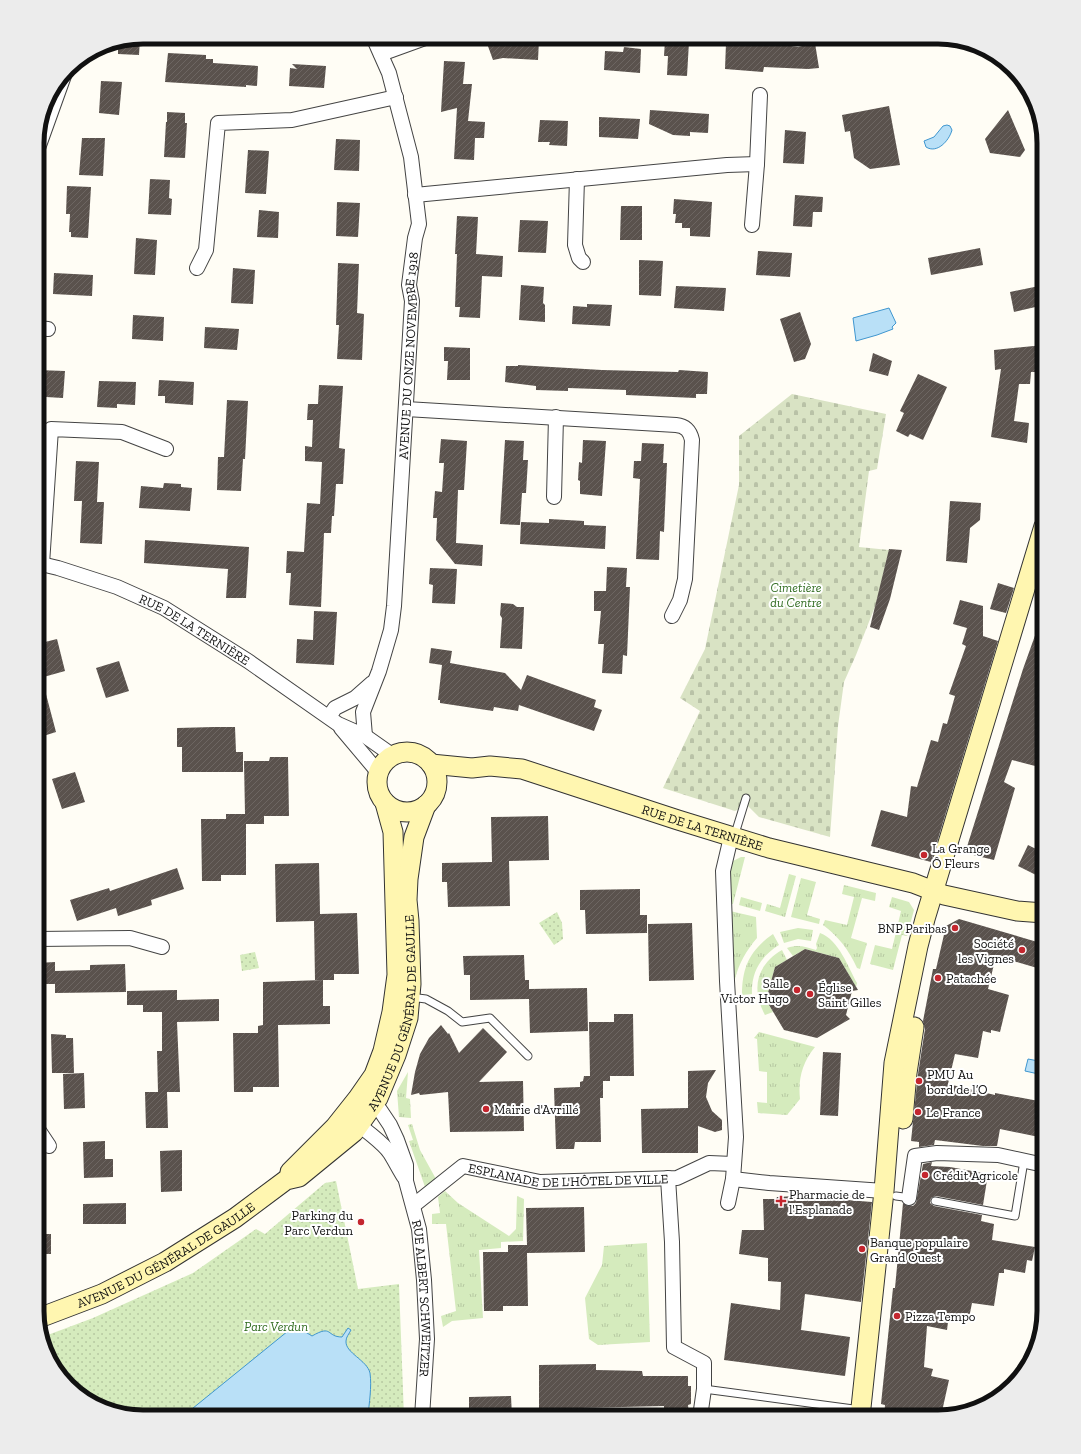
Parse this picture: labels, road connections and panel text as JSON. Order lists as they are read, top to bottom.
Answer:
{
  "streets": {
    "street": [
      "AVENUE DU ONZE NOVEMBRE 1918",
      "RUE DE LA TERNIÈRE",
      "AVENUE DU GÉNÉRAL DE GAULLE",
      "ESPLANADE DE L'HÔTEL DE VILLE",
      "RUE ALBERT SCHWEITZER"
    ]
  },
  "crossings": [
    ["AVENUE DU ONZE NOVEMBRE 1918", "RUE DE LA TERNIÈRE"],
    ["RUE DE LA TERNIÈRE", "AVENUE DU GÉNÉRAL DE GAULLE"],
    ["AVENUE DU GÉNÉRAL DE GAULLE", "RUE ALBERT SCHWEITZER"],
    ["ESPLANADE DE L'HÔTEL DE VILLE", "RUE ALBERT SCHWEITZER"]
  ],
  "parks": ["Cimetière du Centre", "Parc Verdun"],
  "places": {
    "other": [
      "La Grange Ô Fleurs",
      "BNP Paribas",
      "Société les Vignes",
      "Patachée",
      "Salle Victor Hugo",
      "Église Saint Gilles",
      "PMU Au bord de l’O",
      "Mairie d'Avrillé",
      "Le France",
      "Crédit Agricole",
      "Parking du Parc Verdun",
      "Banque populaire Grand Ouest",
      "Pizza Tempo"
    ],
    "health": ["Pharmacie de l'Esplanade"]
  }
}
